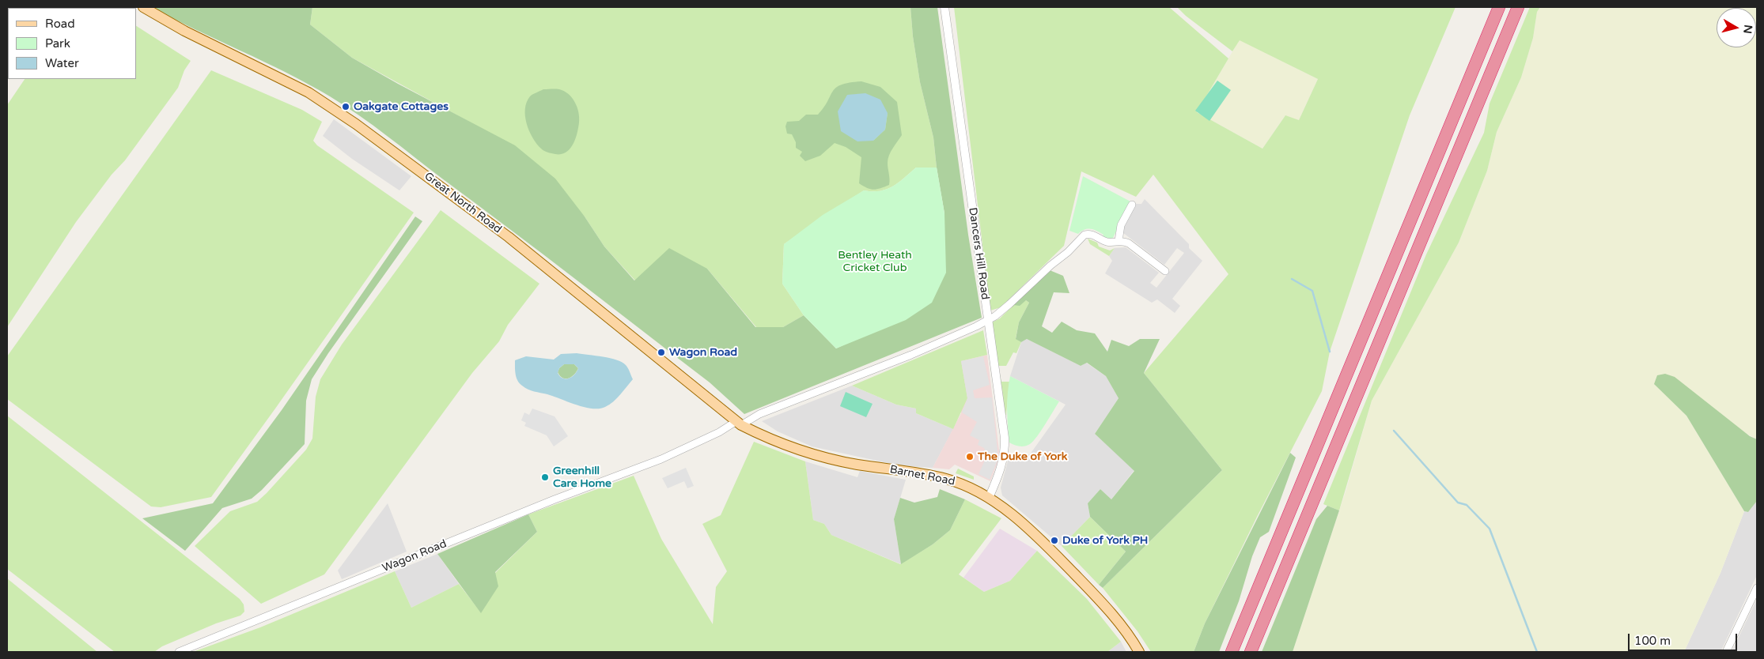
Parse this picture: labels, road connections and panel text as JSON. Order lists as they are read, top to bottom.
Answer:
{
  "streets": {
    "main road": ["Great North Road", "Barnet Road"],
    "street": ["Dancers Hill Road", "Wagon Road"]
  },
  "crossings": [
    ["Great North Road", "Barnet Road"],
    ["Great North Road", "Wagon Road"],
    ["Dancers Hill Road", "Barnet Road"],
    ["Dancers Hill Road", "Wagon Road"]
  ],
  "parks": ["Bentley Heath Cricket Club"],
  "places": [
    "Oakgate Cottages",
    "Wagon Road",
    "The Duke of York",
    "Greenhill Care Home",
    "Duke of York PH"
  ],
  "legend": ["Road", "Park", "Water"],
  "scale_bar": "100 m",
  "north": "right"
}
